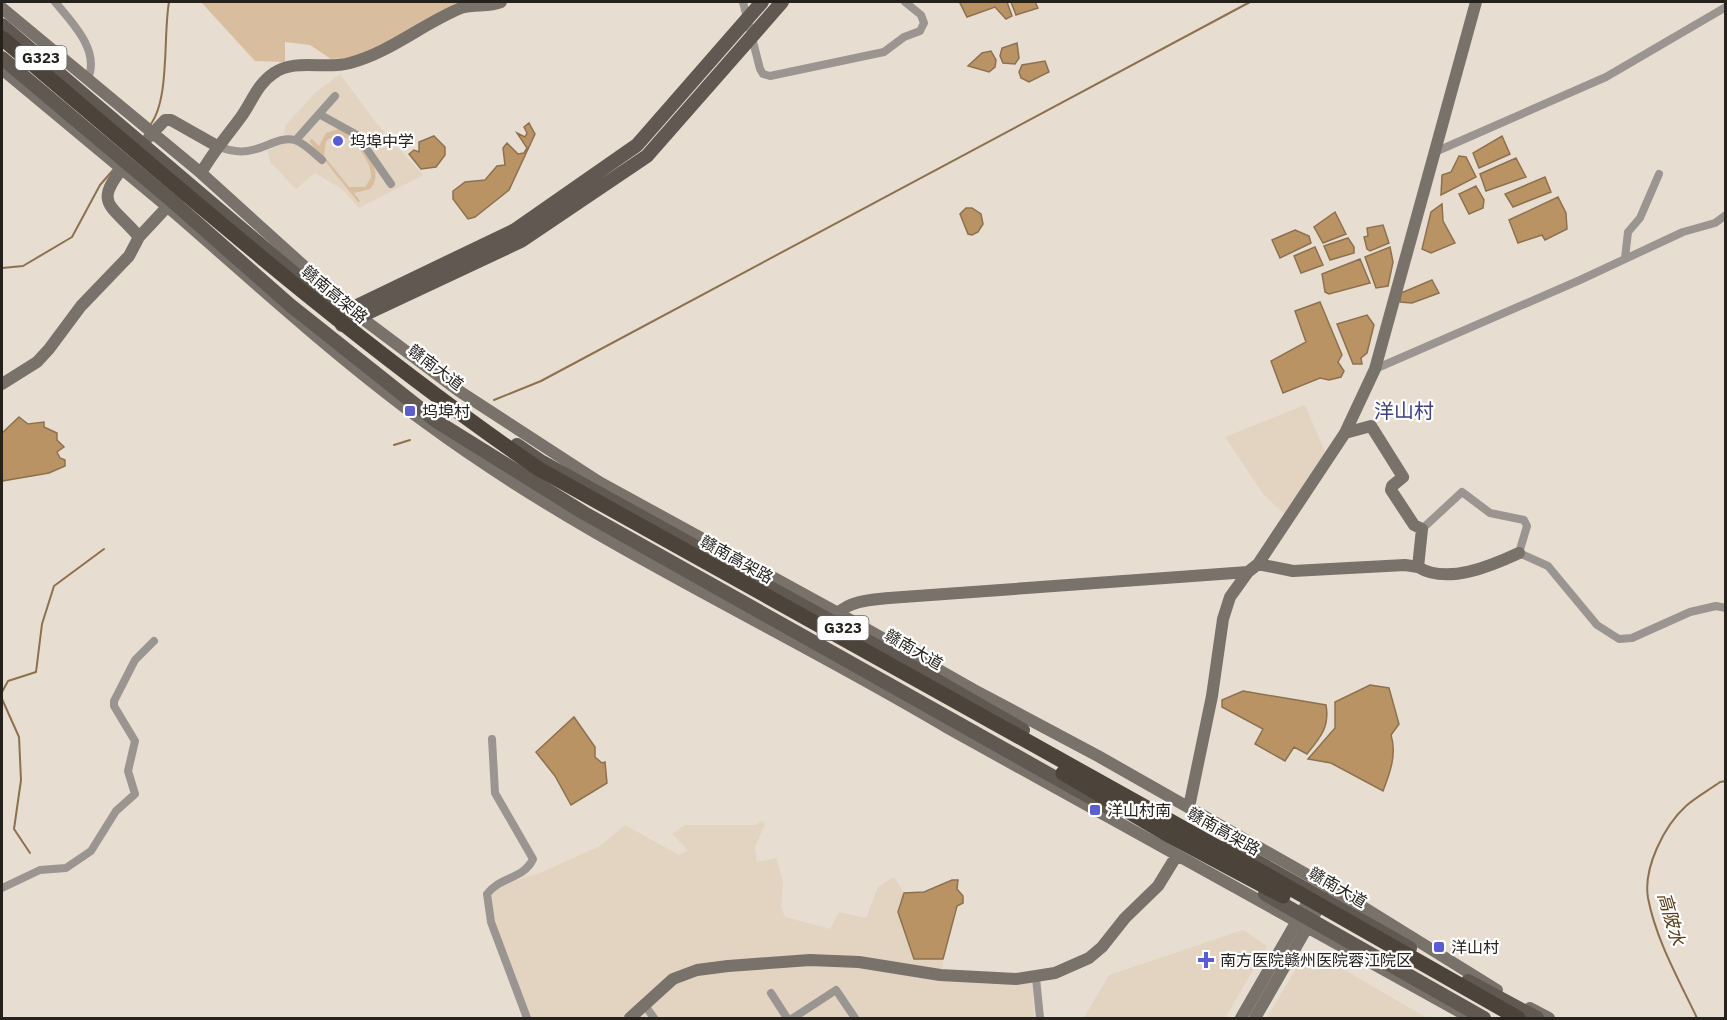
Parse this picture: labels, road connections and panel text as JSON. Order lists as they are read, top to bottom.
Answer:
{
  "streets": {
    "highway": ["赣南高架路"],
    "main road": ["G323", "赣南大道"]
  },
  "crossings": [
    ["G323", "赣南大道"]
  ],
  "districts": ["洋山村"],
  "water": ["高陂水"],
  "places": {
    "other": ["坞埠中学"],
    "transit": ["坞埠村", "洋山村南", "洋山村"],
    "health": ["南方医院赣州医院蓉江院区"]
  }
}
